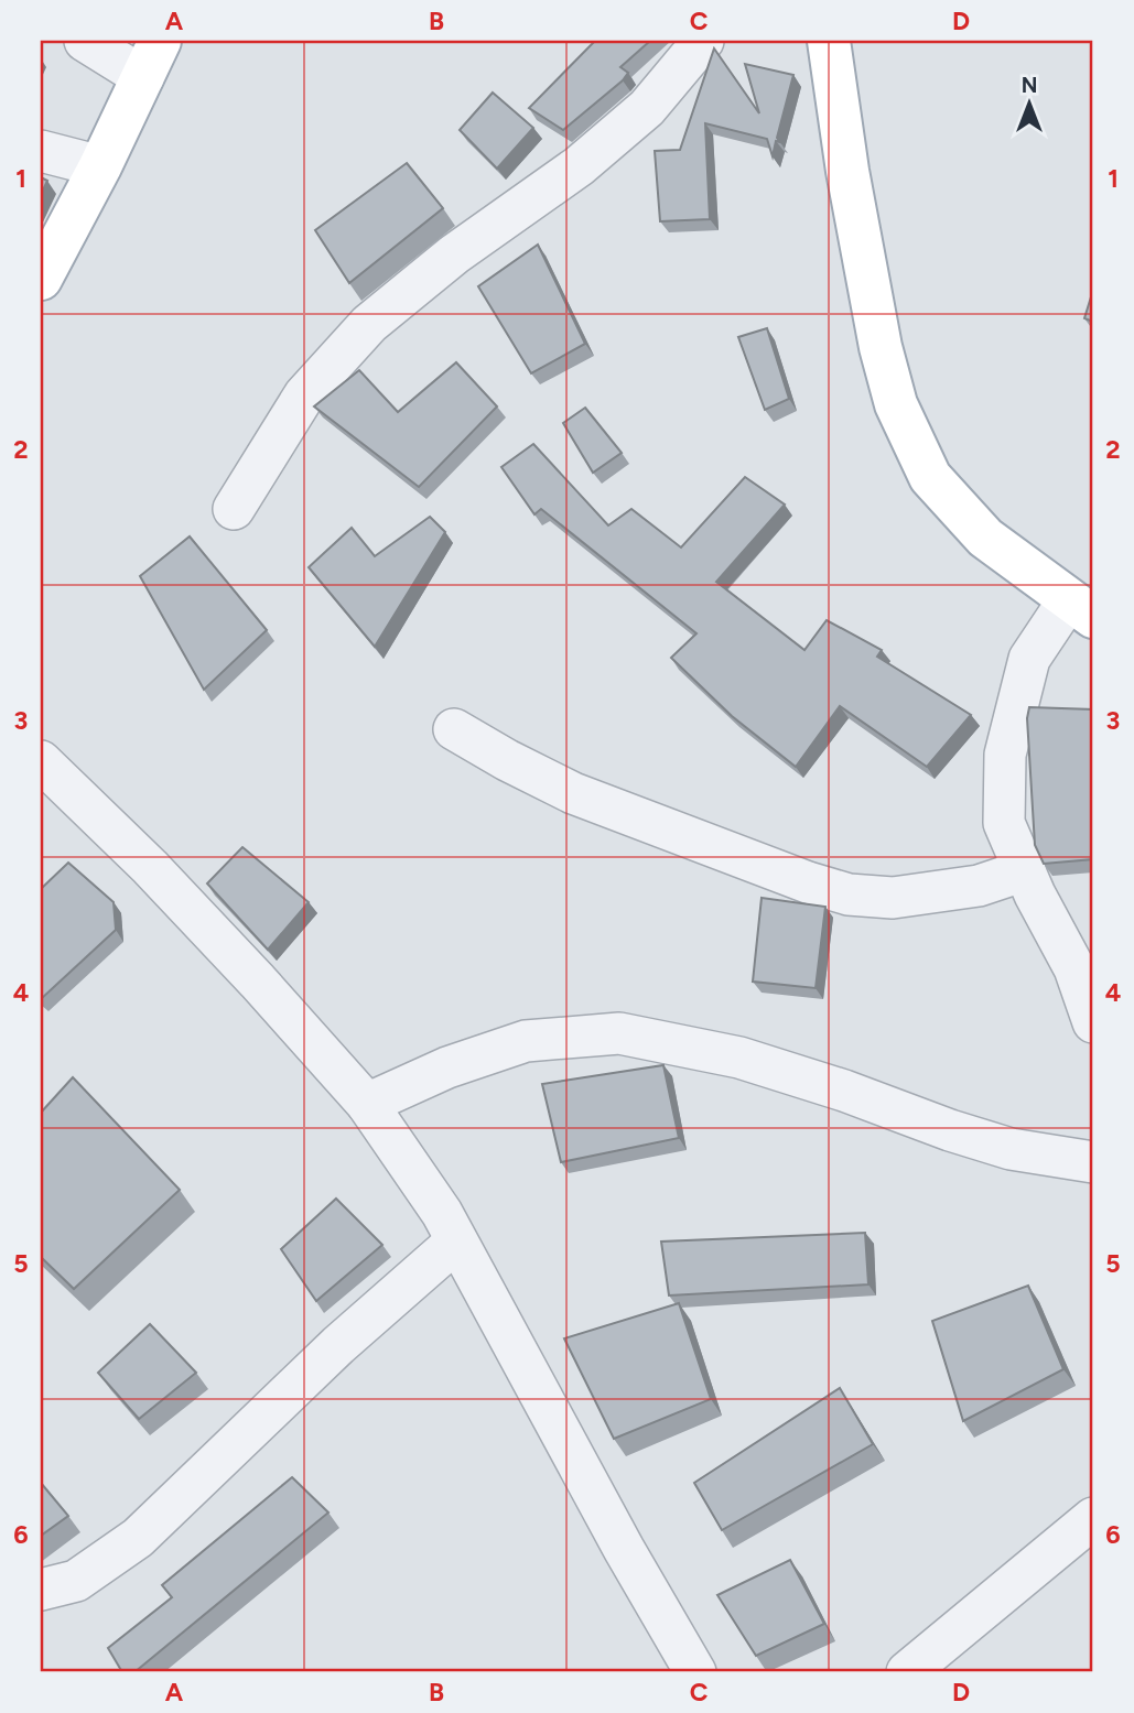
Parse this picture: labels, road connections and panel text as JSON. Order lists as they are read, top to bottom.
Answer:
{
  "north": "top",
  "grid": {
    "columns": [
      "A",
      "B",
      "C",
      "D"
    ],
    "rows": [
      "1",
      "2",
      "3",
      "4",
      "5",
      "6"
    ]
  }
}
